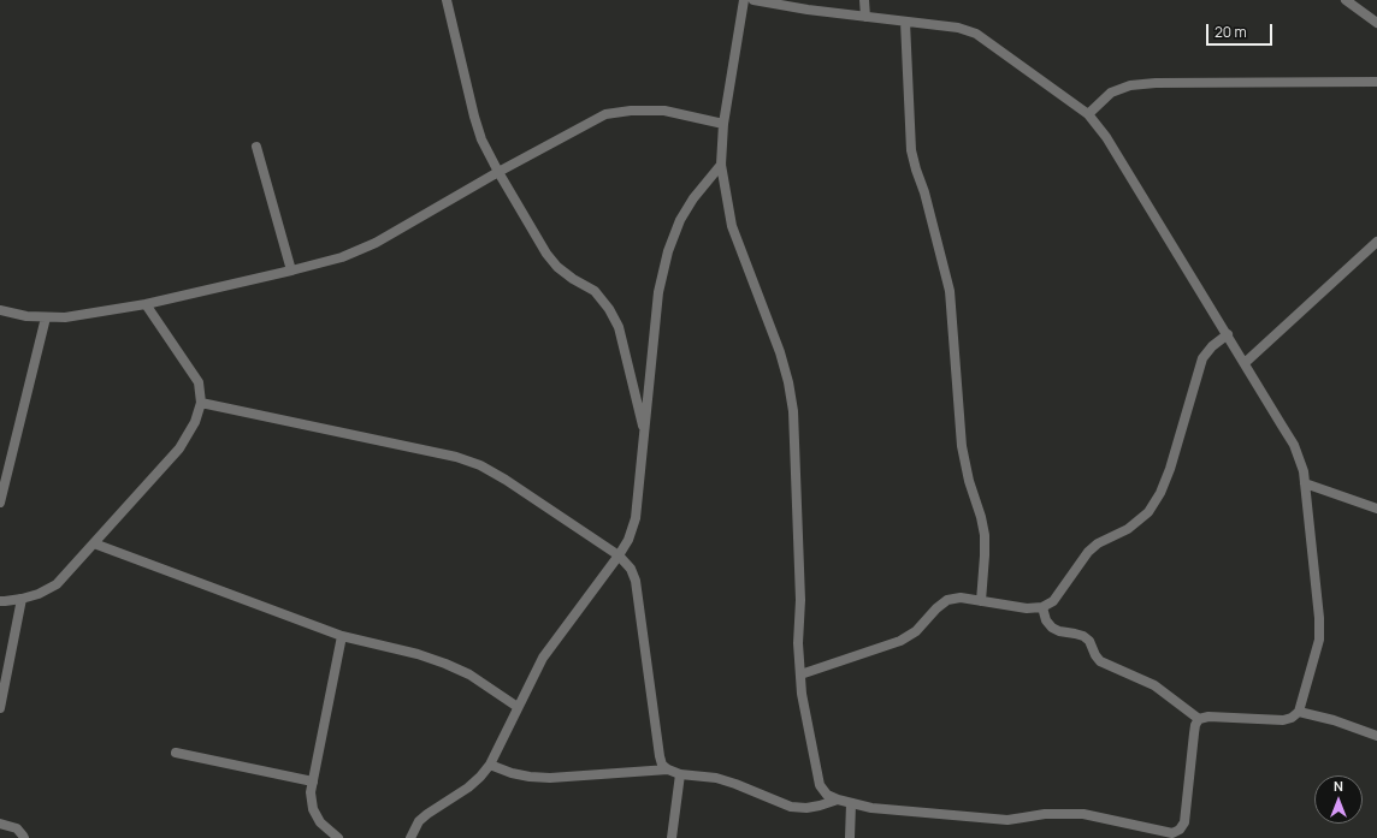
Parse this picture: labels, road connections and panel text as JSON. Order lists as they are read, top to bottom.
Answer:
{
  "scale_bar": "20 m",
  "north": "top"
}
